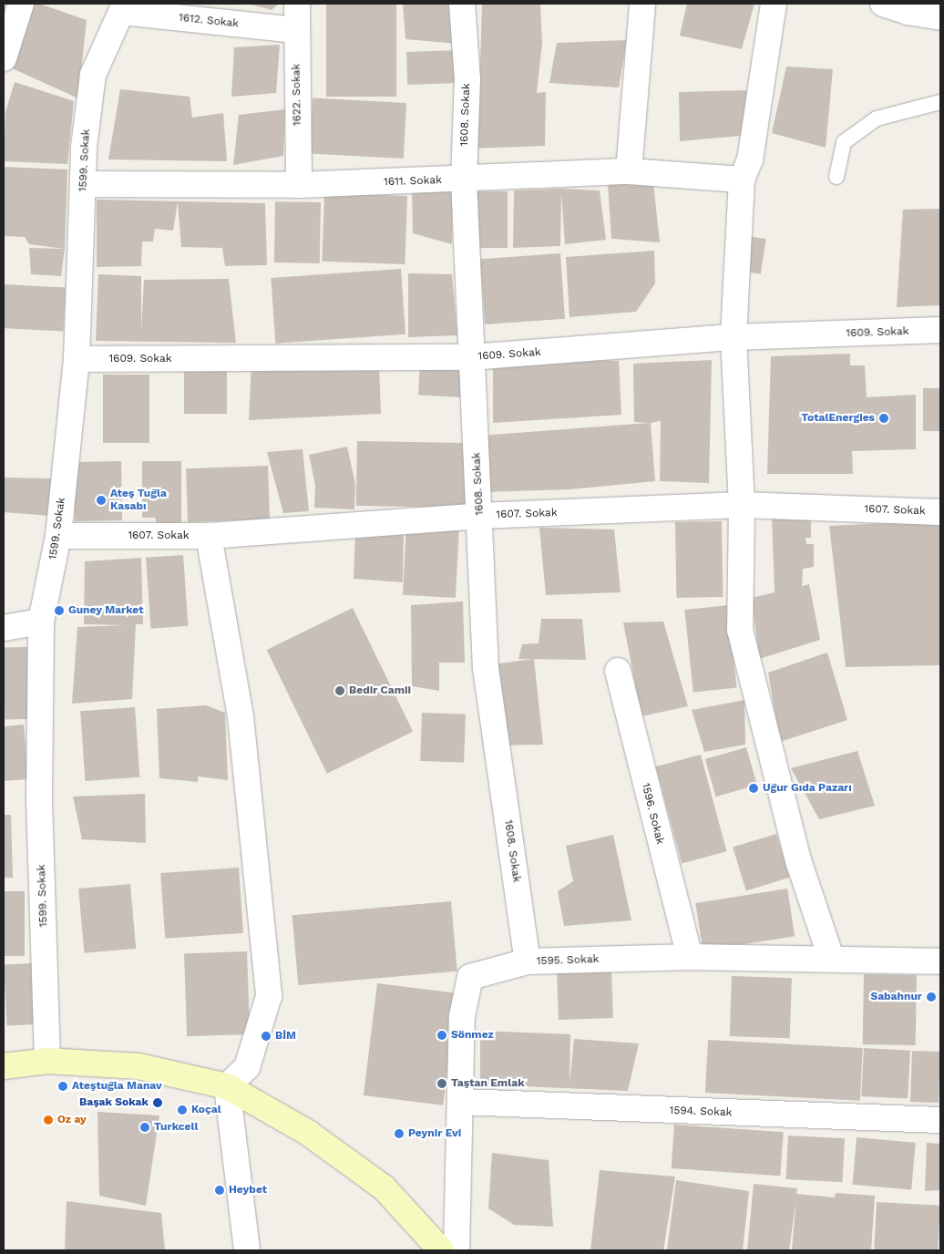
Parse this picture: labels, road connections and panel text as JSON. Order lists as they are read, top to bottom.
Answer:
{
  "streets": {
    "street": [
      "1612. Sokak",
      "1622. Sokak",
      "1608. Sokak",
      "1599. Sokak",
      "1611. Sokak",
      "1609. Sokak",
      "1607. Sokak",
      "1596. Sokak",
      "1595. Sokak",
      "1594. Sokak"
    ]
  },
  "crossings": [
    ["1612. Sokak", "1622. Sokak"],
    ["1612. Sokak", "1599. Sokak"],
    ["1622. Sokak", "1611. Sokak"],
    ["1608. Sokak", "1611. Sokak"],
    ["1608. Sokak", "1609. Sokak"],
    ["1608. Sokak", "1607. Sokak"],
    ["1608. Sokak", "1595. Sokak"],
    ["1599. Sokak", "1611. Sokak"],
    ["1599. Sokak", "1609. Sokak"],
    ["1599. Sokak", "1607. Sokak"],
    ["1596. Sokak", "1595. Sokak"],
    ["1595. Sokak", "1594. Sokak"]
  ],
  "places": [
    "TotalEnergies",
    "Ateş Tuğla Kasabı",
    "Guney Market",
    "Bedir Camii",
    "Uğur Gıda Pazarı",
    "Sabahnur",
    "Sönmez",
    "BİM",
    "Taştan Emlak",
    "Ateştuğla Manav",
    "Başak Sokak",
    "Koçal",
    "Oz ay",
    "Turkcell",
    "Peynir Evi",
    "Heybet"
  ]
}
